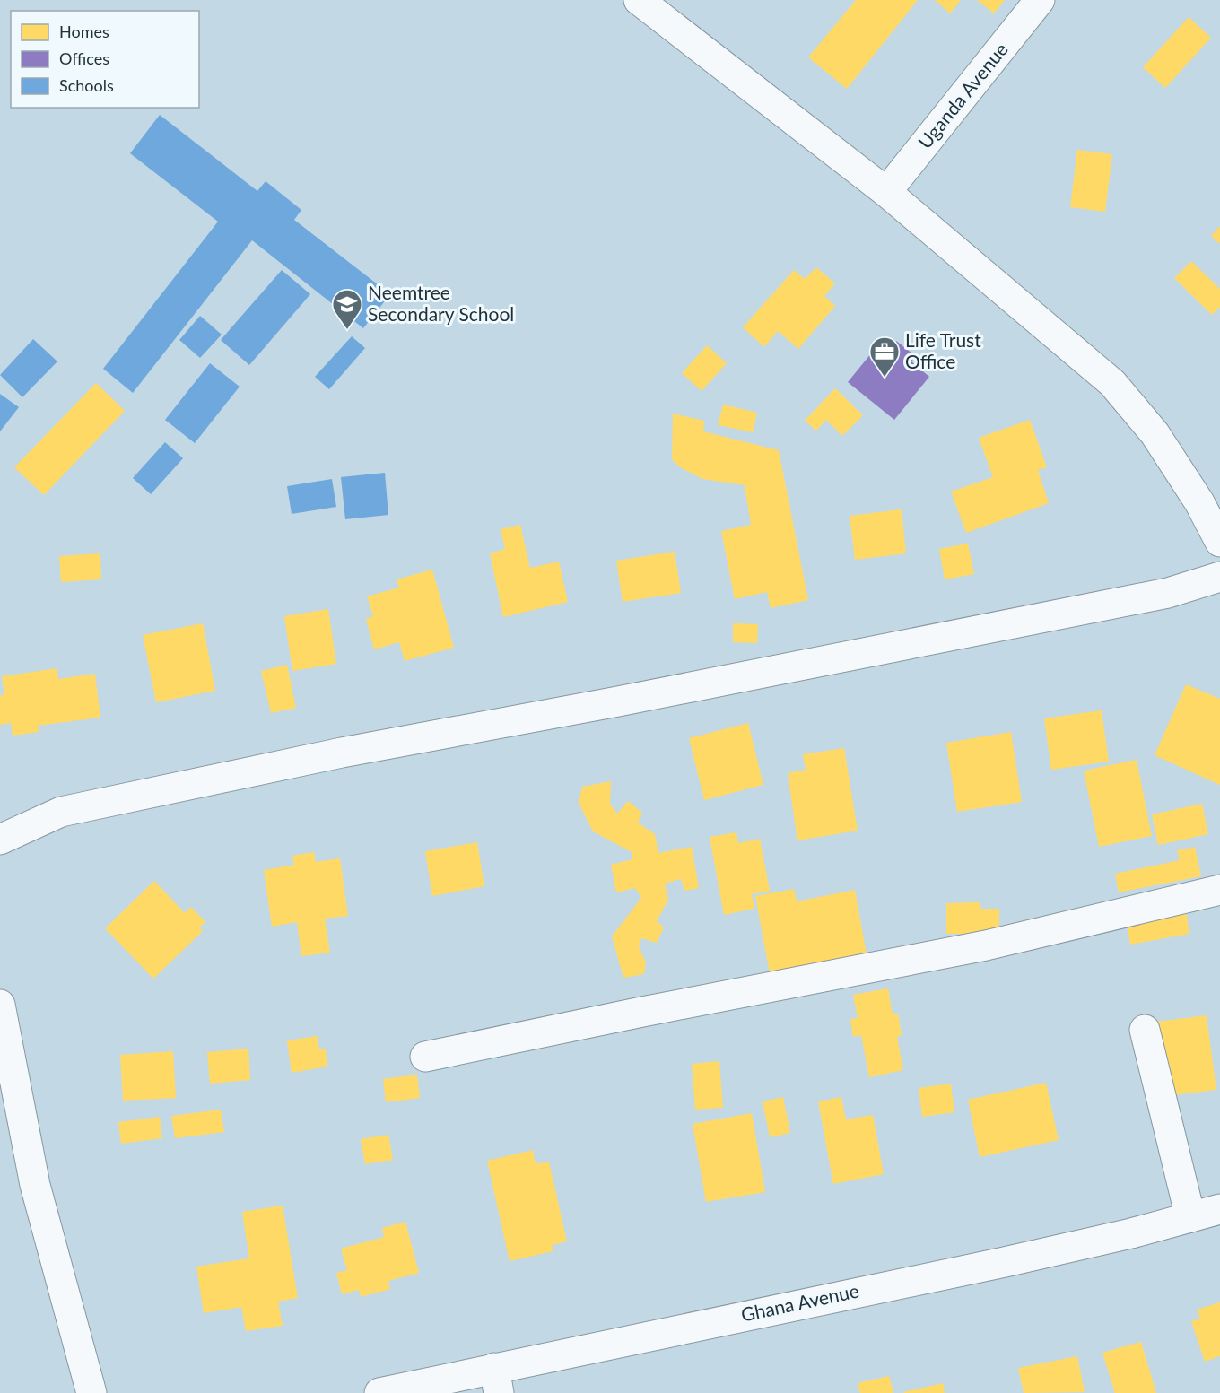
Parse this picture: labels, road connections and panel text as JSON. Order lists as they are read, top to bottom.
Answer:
{
  "streets": {
    "street": ["Uganda Avenue", "Ghana Avenue"]
  },
  "places": {
    "school or university": ["Neemtree Secondary School"],
    "office": ["Life Trust Office"]
  },
  "legend": ["Homes", "Offices", "Schools"]
}
